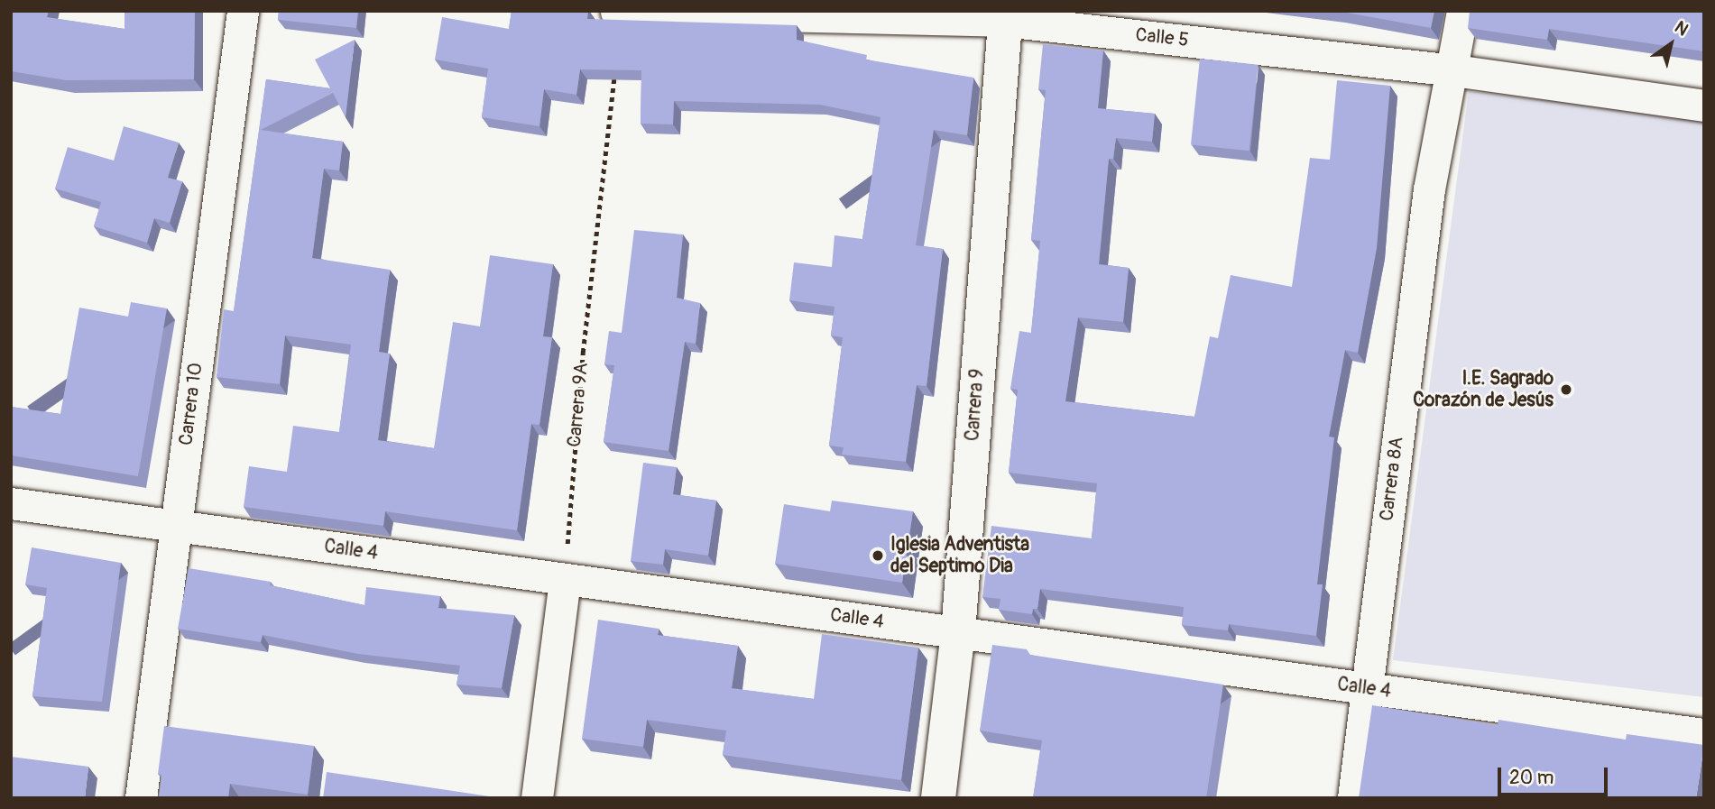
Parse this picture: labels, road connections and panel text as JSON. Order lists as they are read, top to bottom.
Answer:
{
  "streets": {
    "street": [
      "Calle 5",
      "Carrera 10",
      "Carrera 9",
      "Carrera 8A",
      "Calle 4"
    ],
    "path": ["Carrera 9A"]
  },
  "crossings": [
    ["Calle 5", "Carrera 9"],
    ["Calle 5", "Carrera 8A"],
    ["Carrera 10", "Calle 4"],
    ["Carrera 9A", "Calle 4"],
    ["Carrera 9", "Calle 4"],
    ["Carrera 8A", "Calle 4"]
  ],
  "places": ["I.E. Sagrado Corazón de Jesús", "Iglesia Adventista del Septimo Dia"],
  "scale_bar": "20 m",
  "north": "top right"
}
